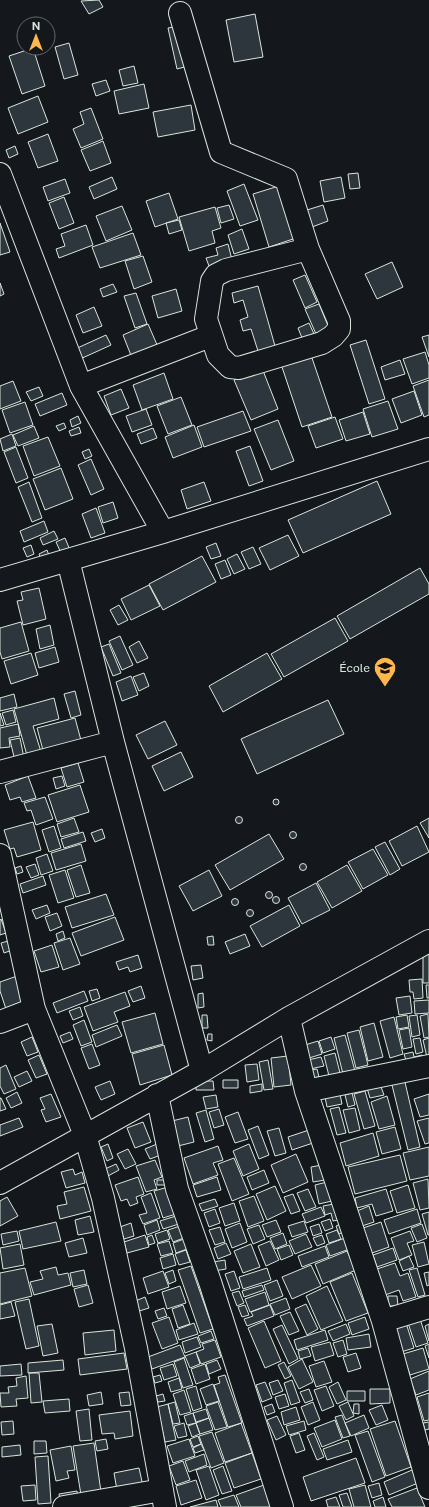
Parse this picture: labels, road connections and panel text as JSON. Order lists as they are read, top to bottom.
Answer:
{
  "places": {
    "school or university": ["École"]
  },
  "north": "top"
}
